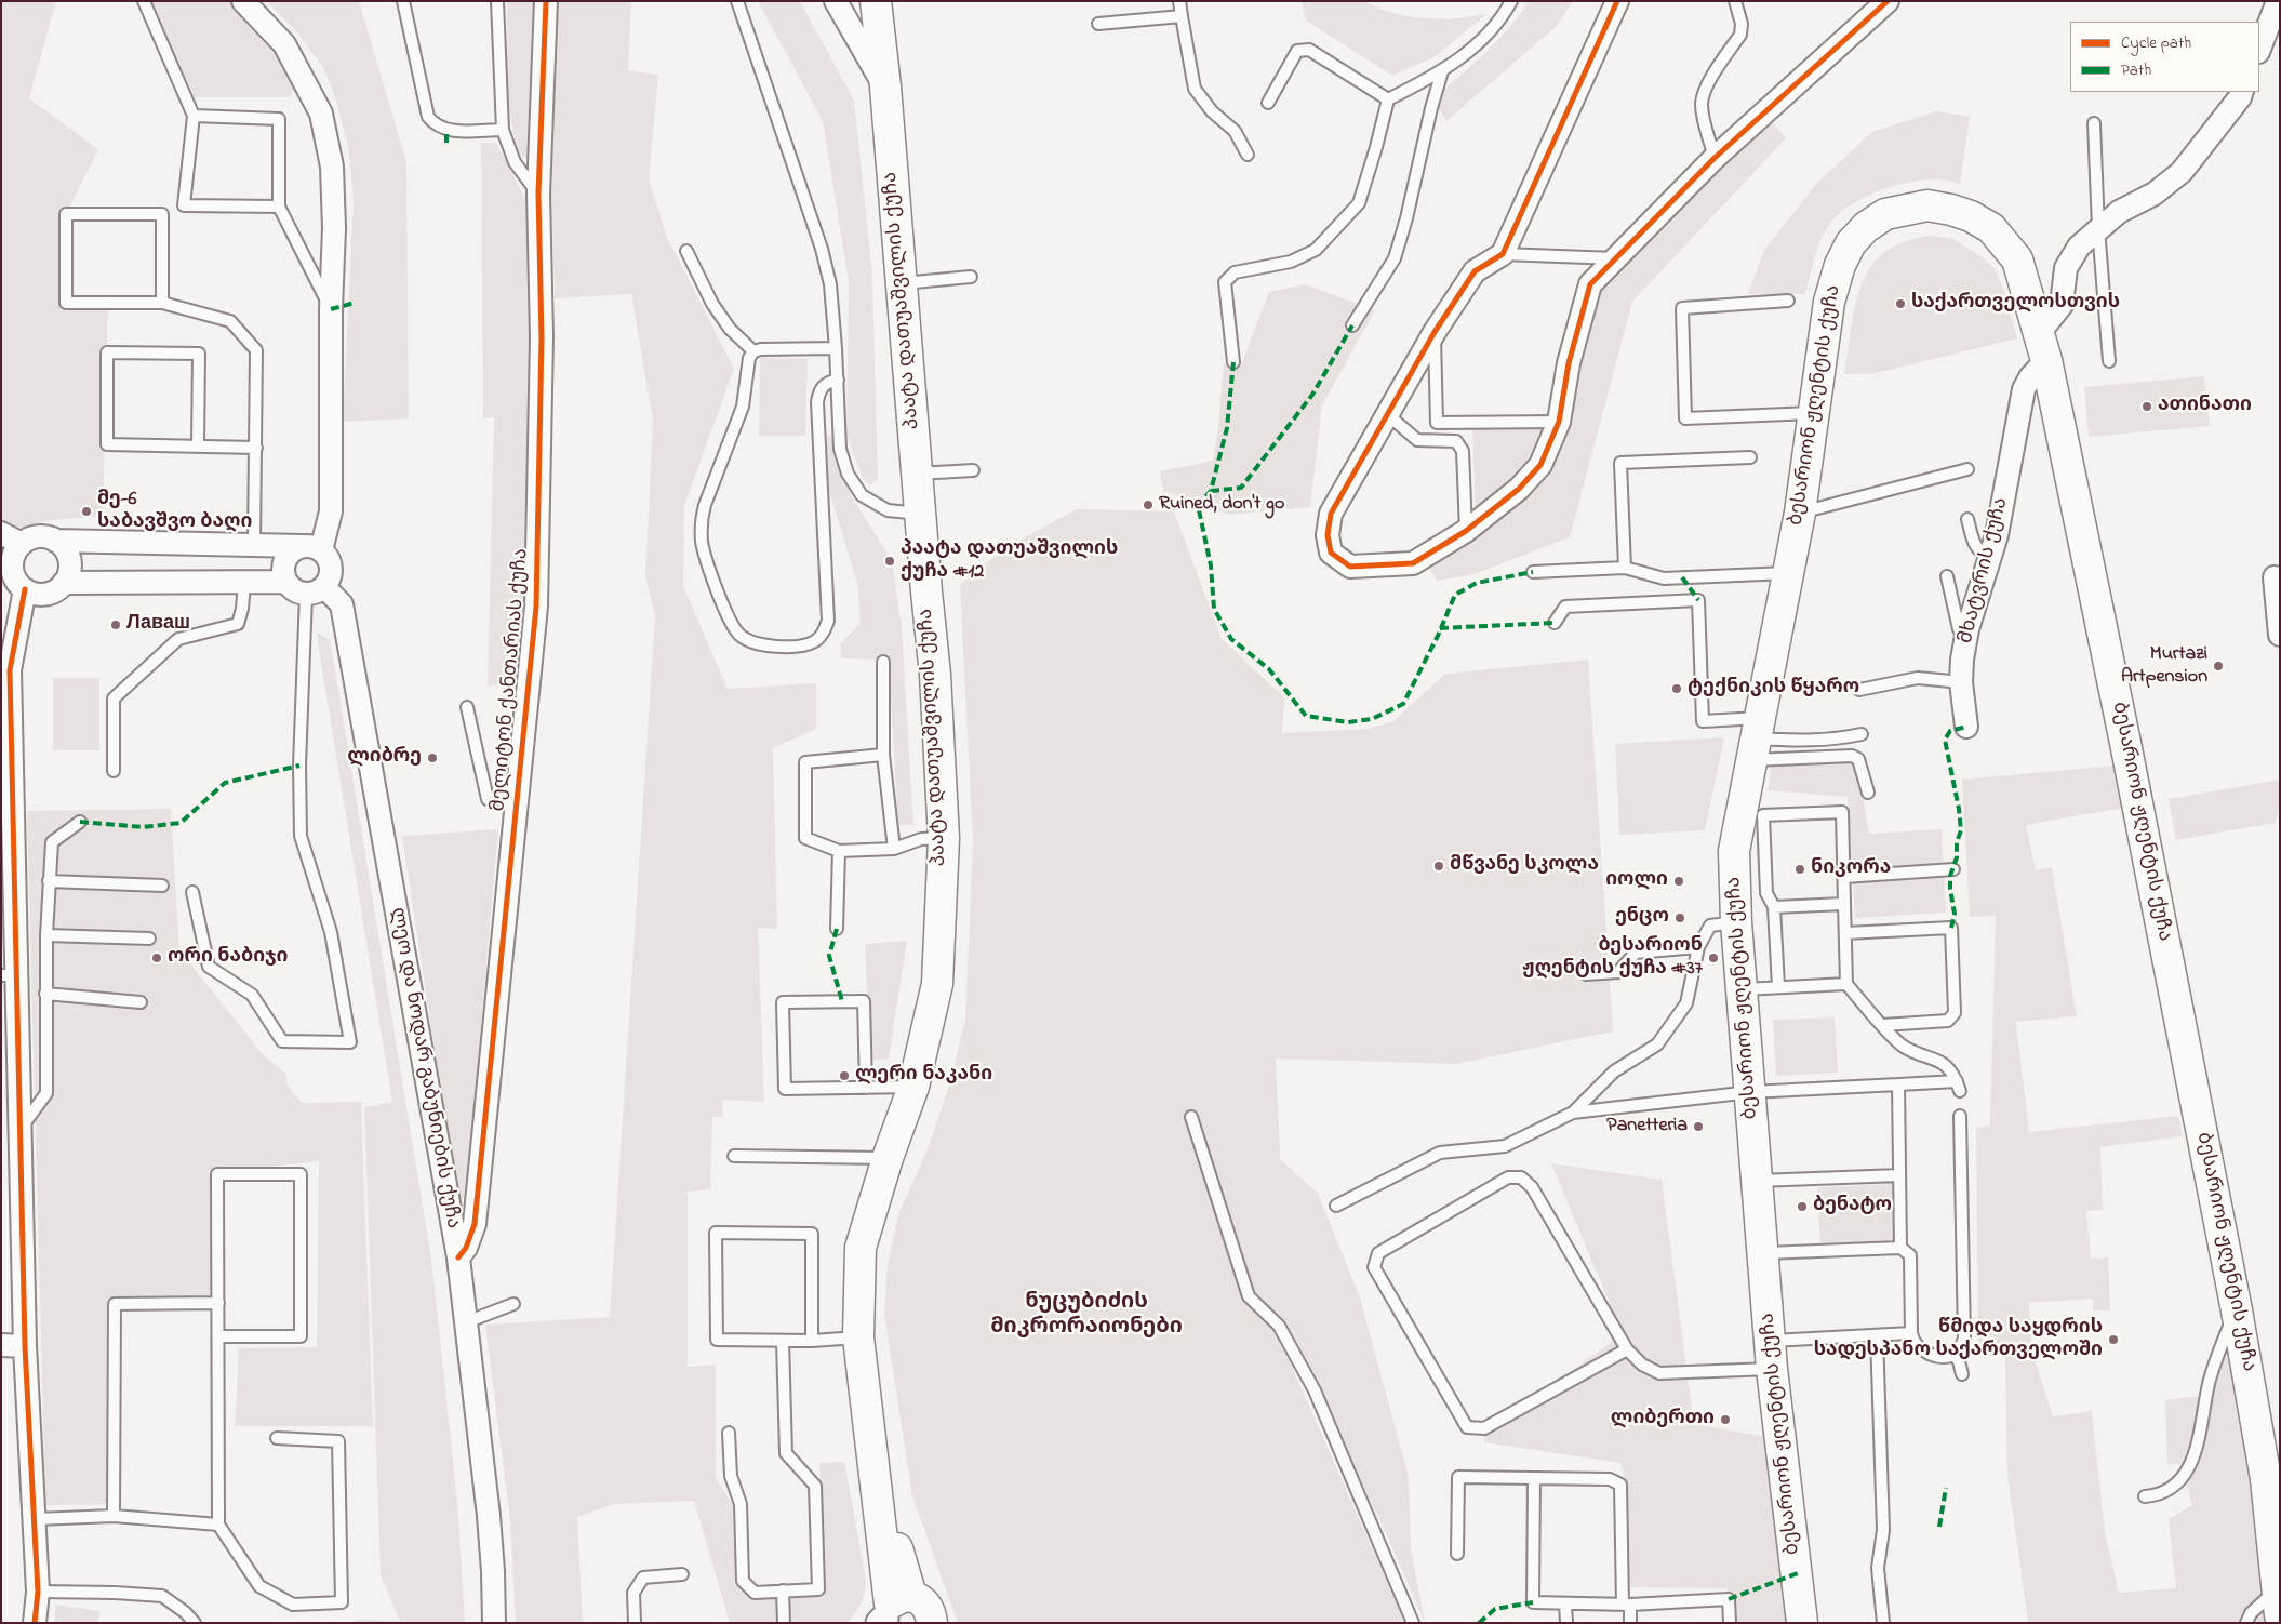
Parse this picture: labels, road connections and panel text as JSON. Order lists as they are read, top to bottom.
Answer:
{
  "streets": {
    "main road": ["პაატა დათუაშვილის ქუჩა", "ბესარიონ ჟღენტის ქუჩა"],
    "street": ["მხატვრის ქუჩა", "მელიტონ ქანთარიას ქუჩა", "ლეო და ნოდარ გაბუნიების ქუჩა"]
  },
  "crossings": [
    ["ბესარიონ ჟღენტის ქუჩა", "მხატვრის ქუჩა"],
    ["მელიტონ ქანთარიას ქუჩა", "ლეო და ნოდარ გაბუნიების ქუჩა"]
  ],
  "districts": ["ნუცუბიძის მიკრორაიონები"],
  "places": [
    "საქართველოსთვის",
    "ათინათი",
    "Ruined, don't go",
    "მე-6 საბავშვო ბაღი",
    "პაატა დათუაშვილის ქუჩა #12",
    "Лаваш",
    "Murtazi Artpension",
    "ტექნიკის წყარო",
    "ლიბრე",
    "მწვანე სკოლა",
    "ნიკორა",
    "იოლი",
    "ენცო",
    "ორი ნაბიჯი",
    "ბესარიონ ჟღენტის ქუჩა #37",
    "ლერი ნაკანი",
    "Panetteria",
    "ბენატო",
    "წმიდა საყდრის სადესპანო საქართველოში",
    "ლიბერთი"
  ],
  "legend": ["Cycle path", "Path"]
}
